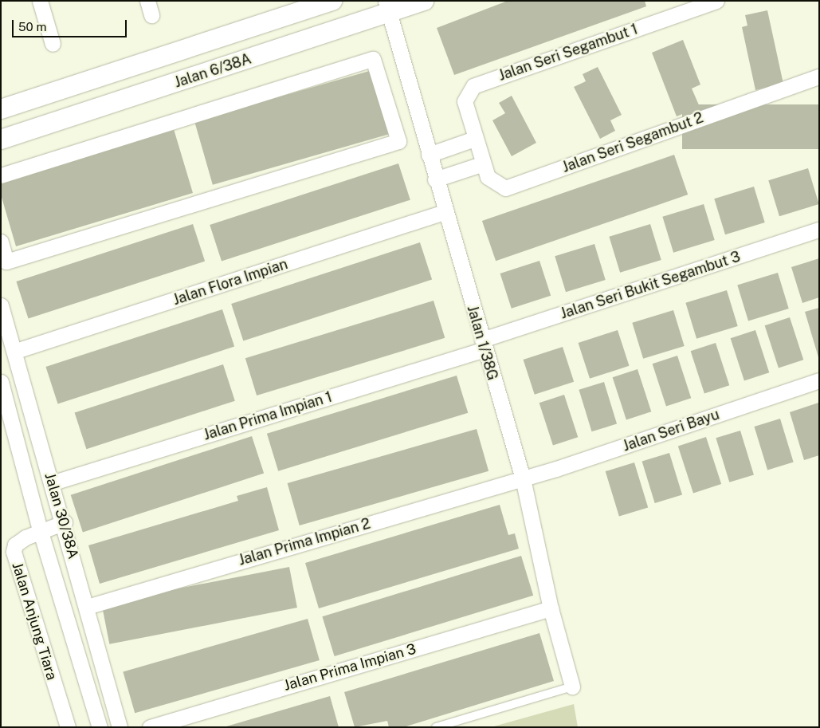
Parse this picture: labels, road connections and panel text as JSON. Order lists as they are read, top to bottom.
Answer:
{
  "streets": {
    "street": [
      "Jalan Seri Segambut 1",
      "Jalan 6/38A",
      "Jalan Seri Segambut 2",
      "Jalan Flora Impian",
      "Jalan Seri Bukit Segambut 3",
      "Jalan 1/38G",
      "Jalan Prima Impian 1",
      "Jalan Seri Bayu",
      "Jalan 30/38A",
      "Jalan Prima Impian 2",
      "Jalan Anjung Tiara",
      "Jalan Prima Impian 3"
    ]
  },
  "crossings": [
    ["Jalan Seri Segambut 1", "Jalan Seri Segambut 2"],
    ["Jalan 6/38A", "Jalan 1/38G"],
    ["Jalan Flora Impian", "Jalan 1/38G"],
    ["Jalan Flora Impian", "Jalan 30/38A"],
    ["Jalan Seri Bukit Segambut 3", "Jalan 1/38G"],
    ["Jalan Seri Bukit Segambut 3", "Jalan Prima Impian 1"],
    ["Jalan 1/38G", "Jalan Prima Impian 1"],
    ["Jalan 1/38G", "Jalan Seri Bayu"],
    ["Jalan 1/38G", "Jalan Prima Impian 2"],
    ["Jalan 1/38G", "Jalan Prima Impian 3"],
    ["Jalan Prima Impian 1", "Jalan 30/38A"],
    ["Jalan Seri Bayu", "Jalan Prima Impian 2"],
    ["Jalan 30/38A", "Jalan Prima Impian 2"],
    ["Jalan 30/38A", "Jalan Anjung Tiara"]
  ],
  "scale_bar": "50 m"
}
